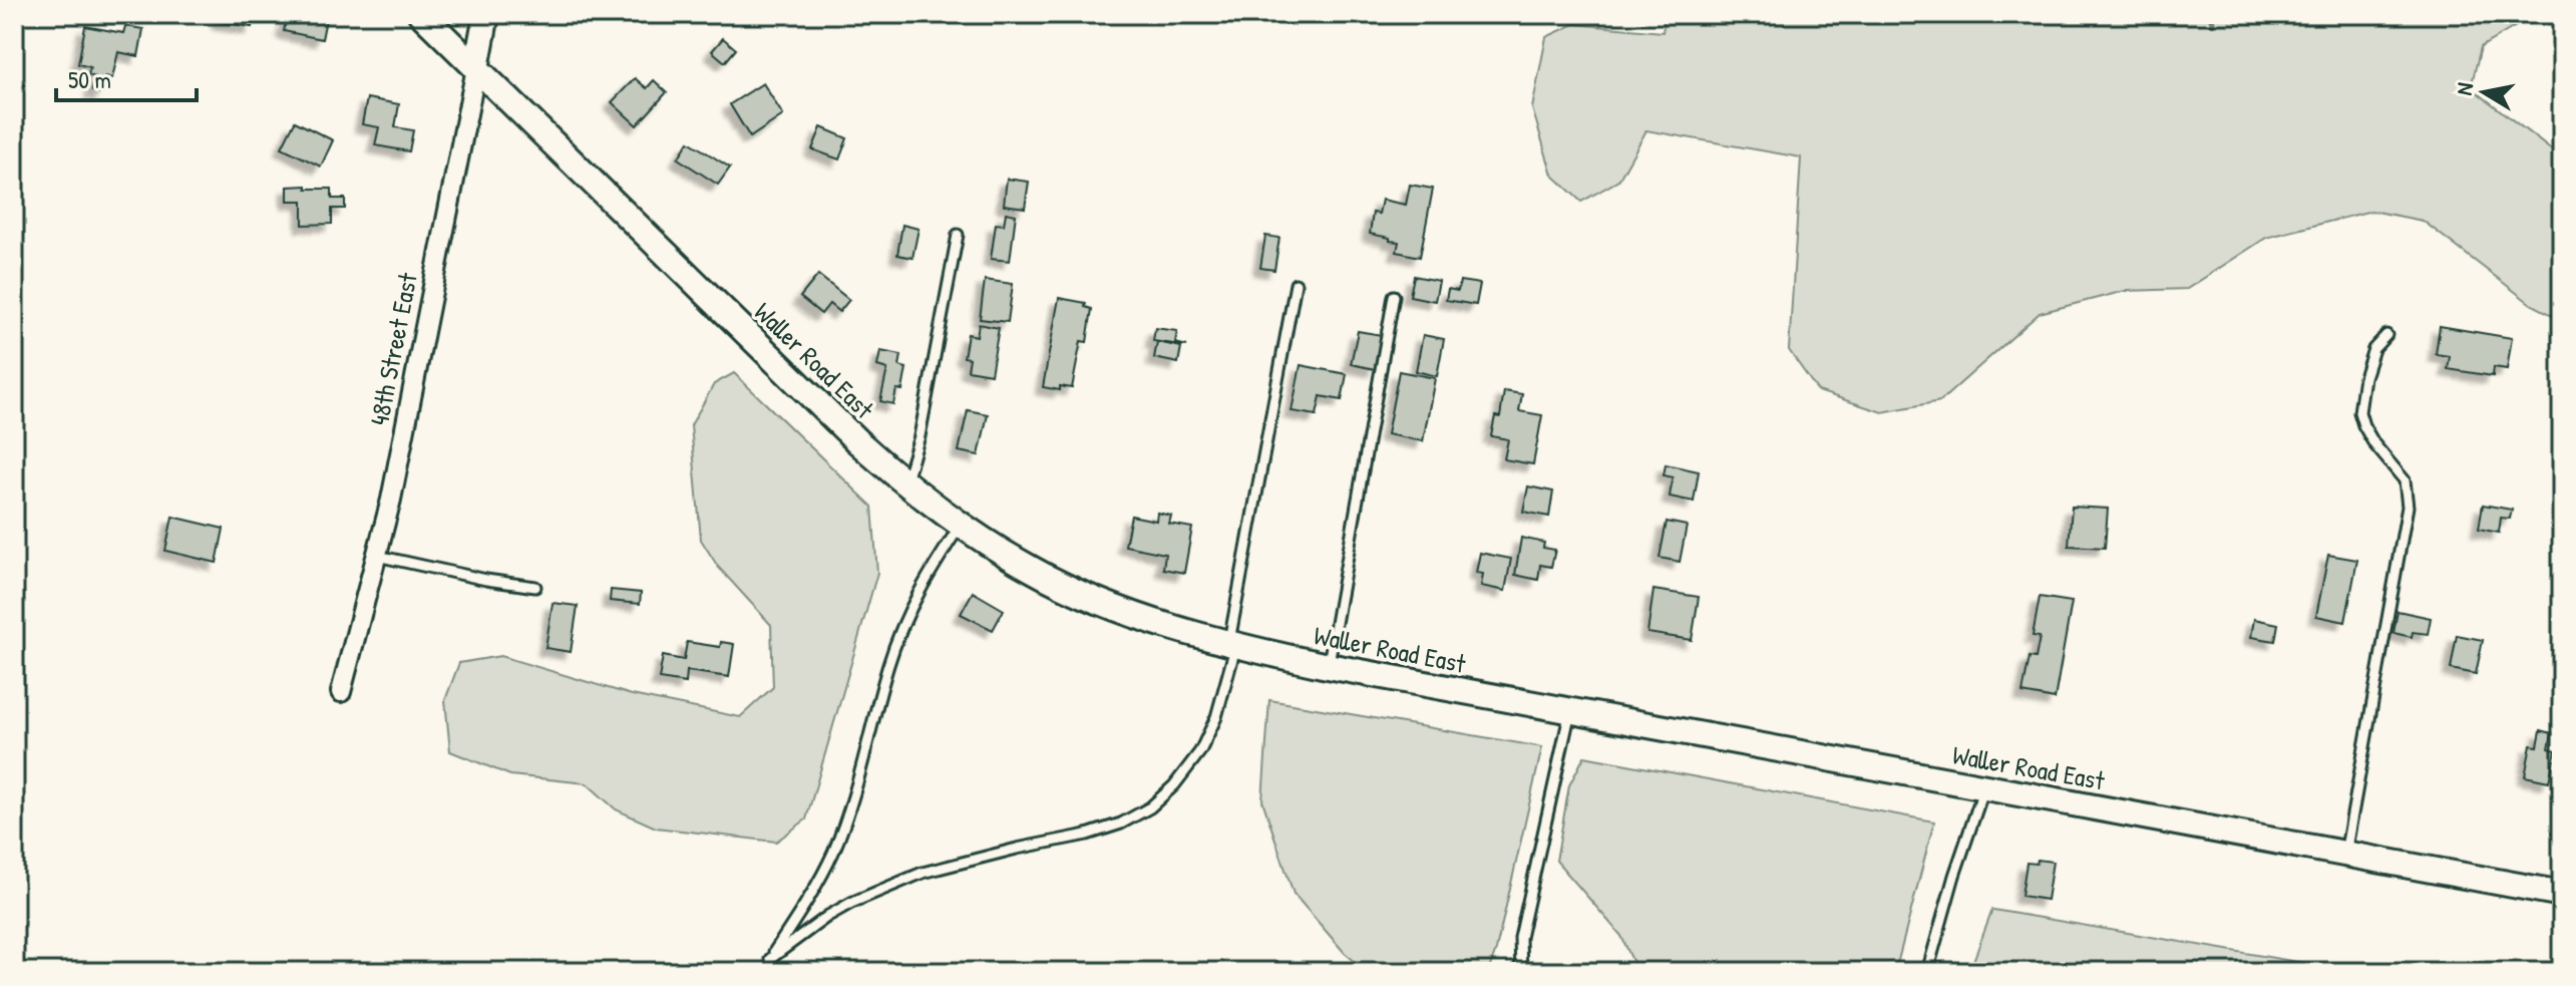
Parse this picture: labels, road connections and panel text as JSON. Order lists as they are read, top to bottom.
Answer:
{
  "streets": {
    "street": ["48th Street East", "Waller Road East"]
  },
  "crossings": [
    ["48th Street East", "Waller Road East"]
  ],
  "scale_bar": "50 m",
  "north": "left"
}
